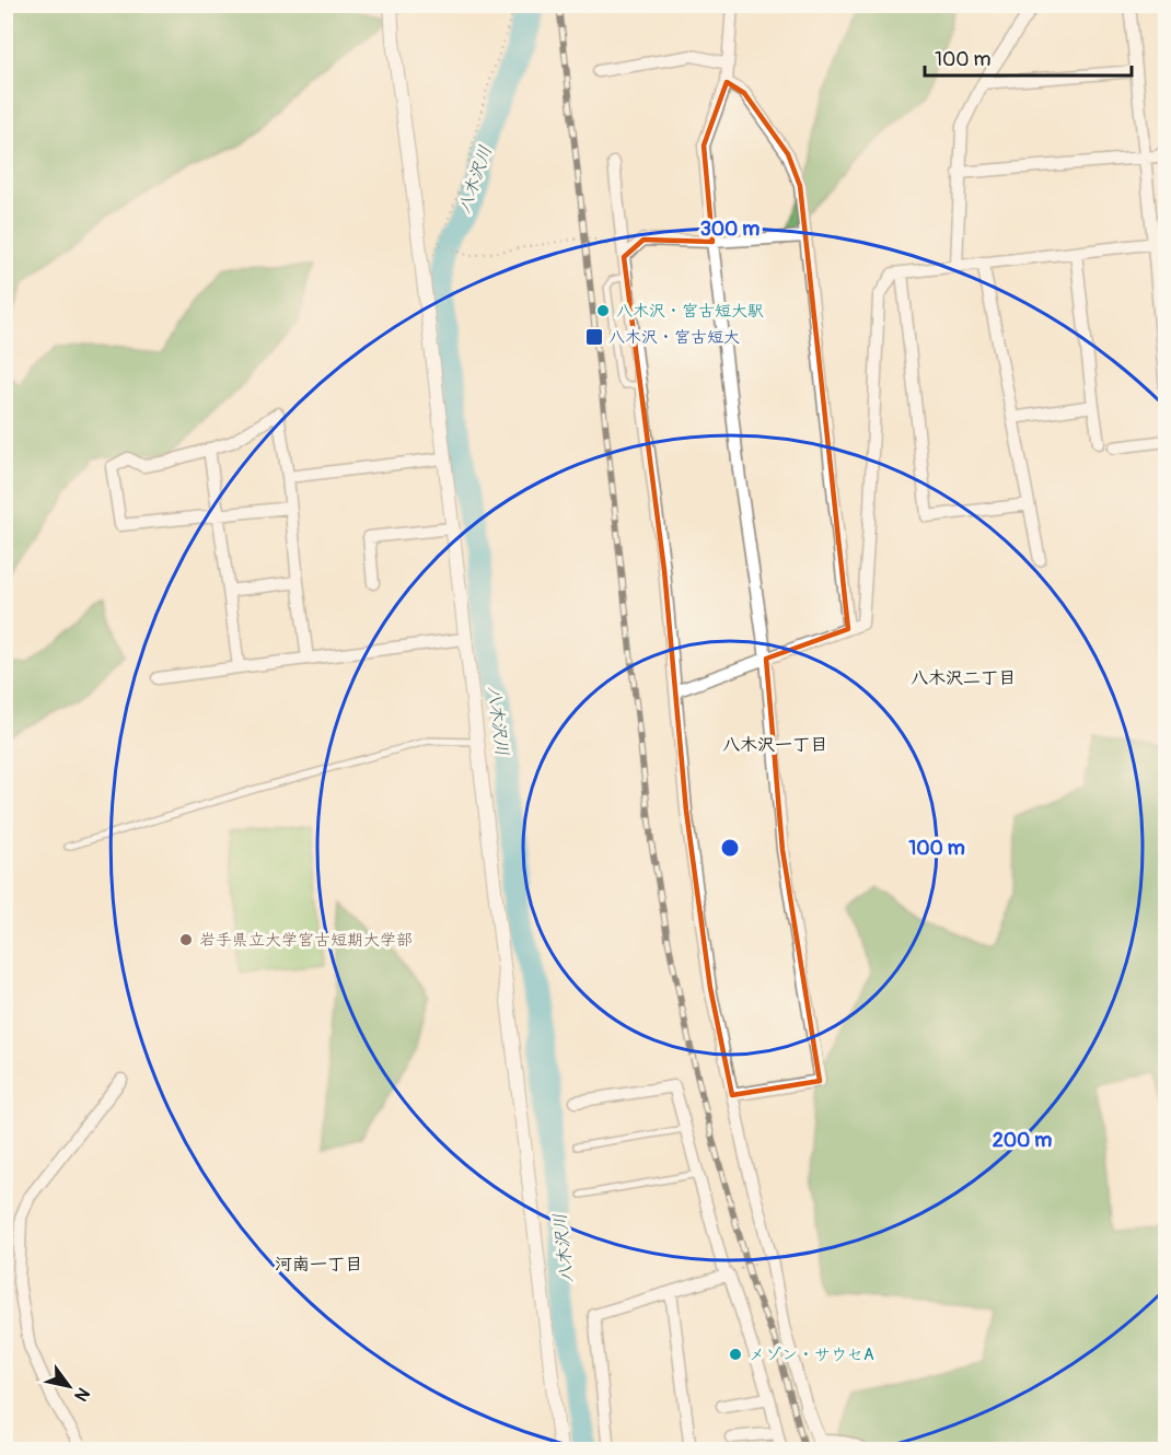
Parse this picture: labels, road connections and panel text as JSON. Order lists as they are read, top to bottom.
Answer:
{
  "districts": ["八木沢二丁目", "八木沢一丁目", "河南一丁目"],
  "water": ["八木沢川"],
  "places": {
    "other": ["八木沢・宮古短大駅", "岩手県立大学宮古短期大学部", "メゾン・サウセA"],
    "transit": ["八木沢・宮古短大"]
  },
  "scale_bar": "100 m",
  "north": "bottom right",
  "rings": ["300 m", "100 m", "200 m"]
}
